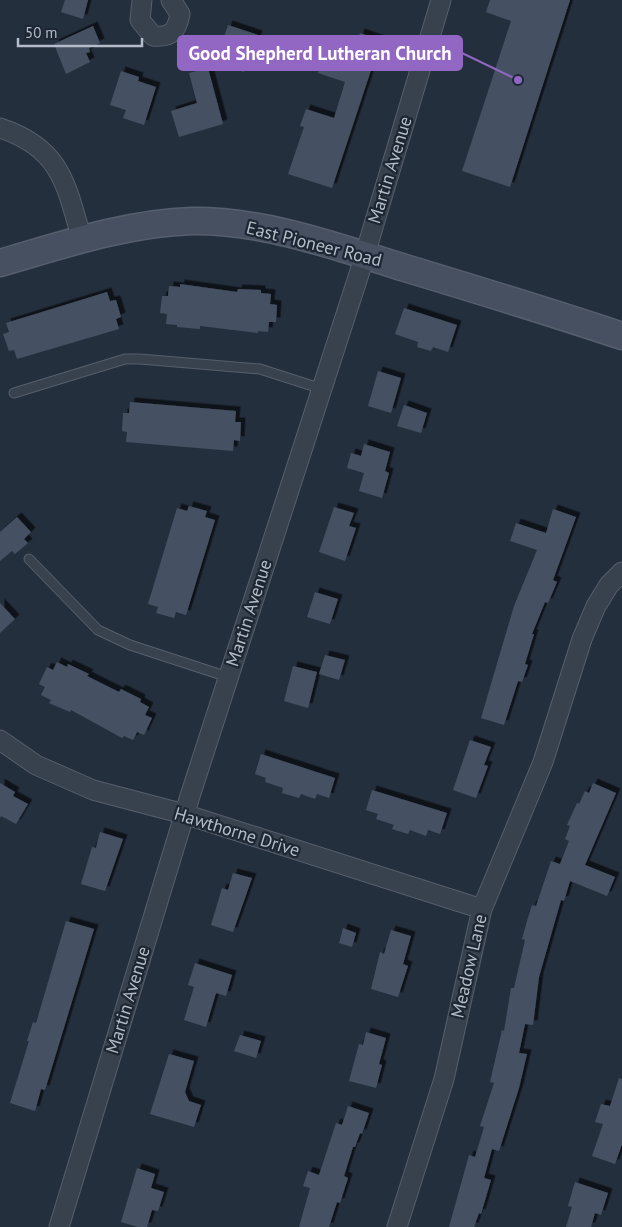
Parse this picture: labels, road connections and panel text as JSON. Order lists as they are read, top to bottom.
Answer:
{
  "streets": {
    "main road": ["East Pioneer Road"],
    "street": ["Martin Avenue", "Hawthorne Drive", "Meadow Lane"]
  },
  "crossings": [
    ["Martin Avenue", "East Pioneer Road"],
    ["Martin Avenue", "Hawthorne Drive"],
    ["Hawthorne Drive", "Meadow Lane"]
  ],
  "places": ["Good Shepherd Lutheran Church"],
  "scale_bar": "50 m"
}
